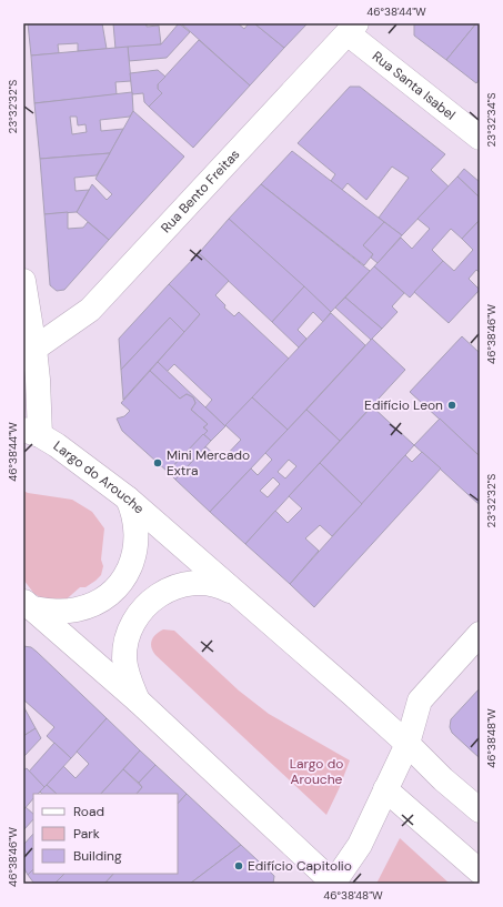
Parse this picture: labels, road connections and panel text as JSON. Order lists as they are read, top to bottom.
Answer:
{
  "streets": {
    "street": ["Rua Santa Isabel", "Rua Bento Freitas", "Largo do Arouche"]
  },
  "crossings": [
    ["Rua Santa Isabel", "Rua Bento Freitas"]
  ],
  "parks": ["Largo do Arouche"],
  "places": ["Edifício Leon", "Mini Mercado Extra", "Edifício Capitolio"],
  "legend": ["Road", "Park", "Building"],
  "coordinates": [
    "46°38'44\"W",
    "23°32'32\"S",
    "23°32'34\"S",
    "46°38'46\"W",
    "46°38'48\"W"
  ]
}
